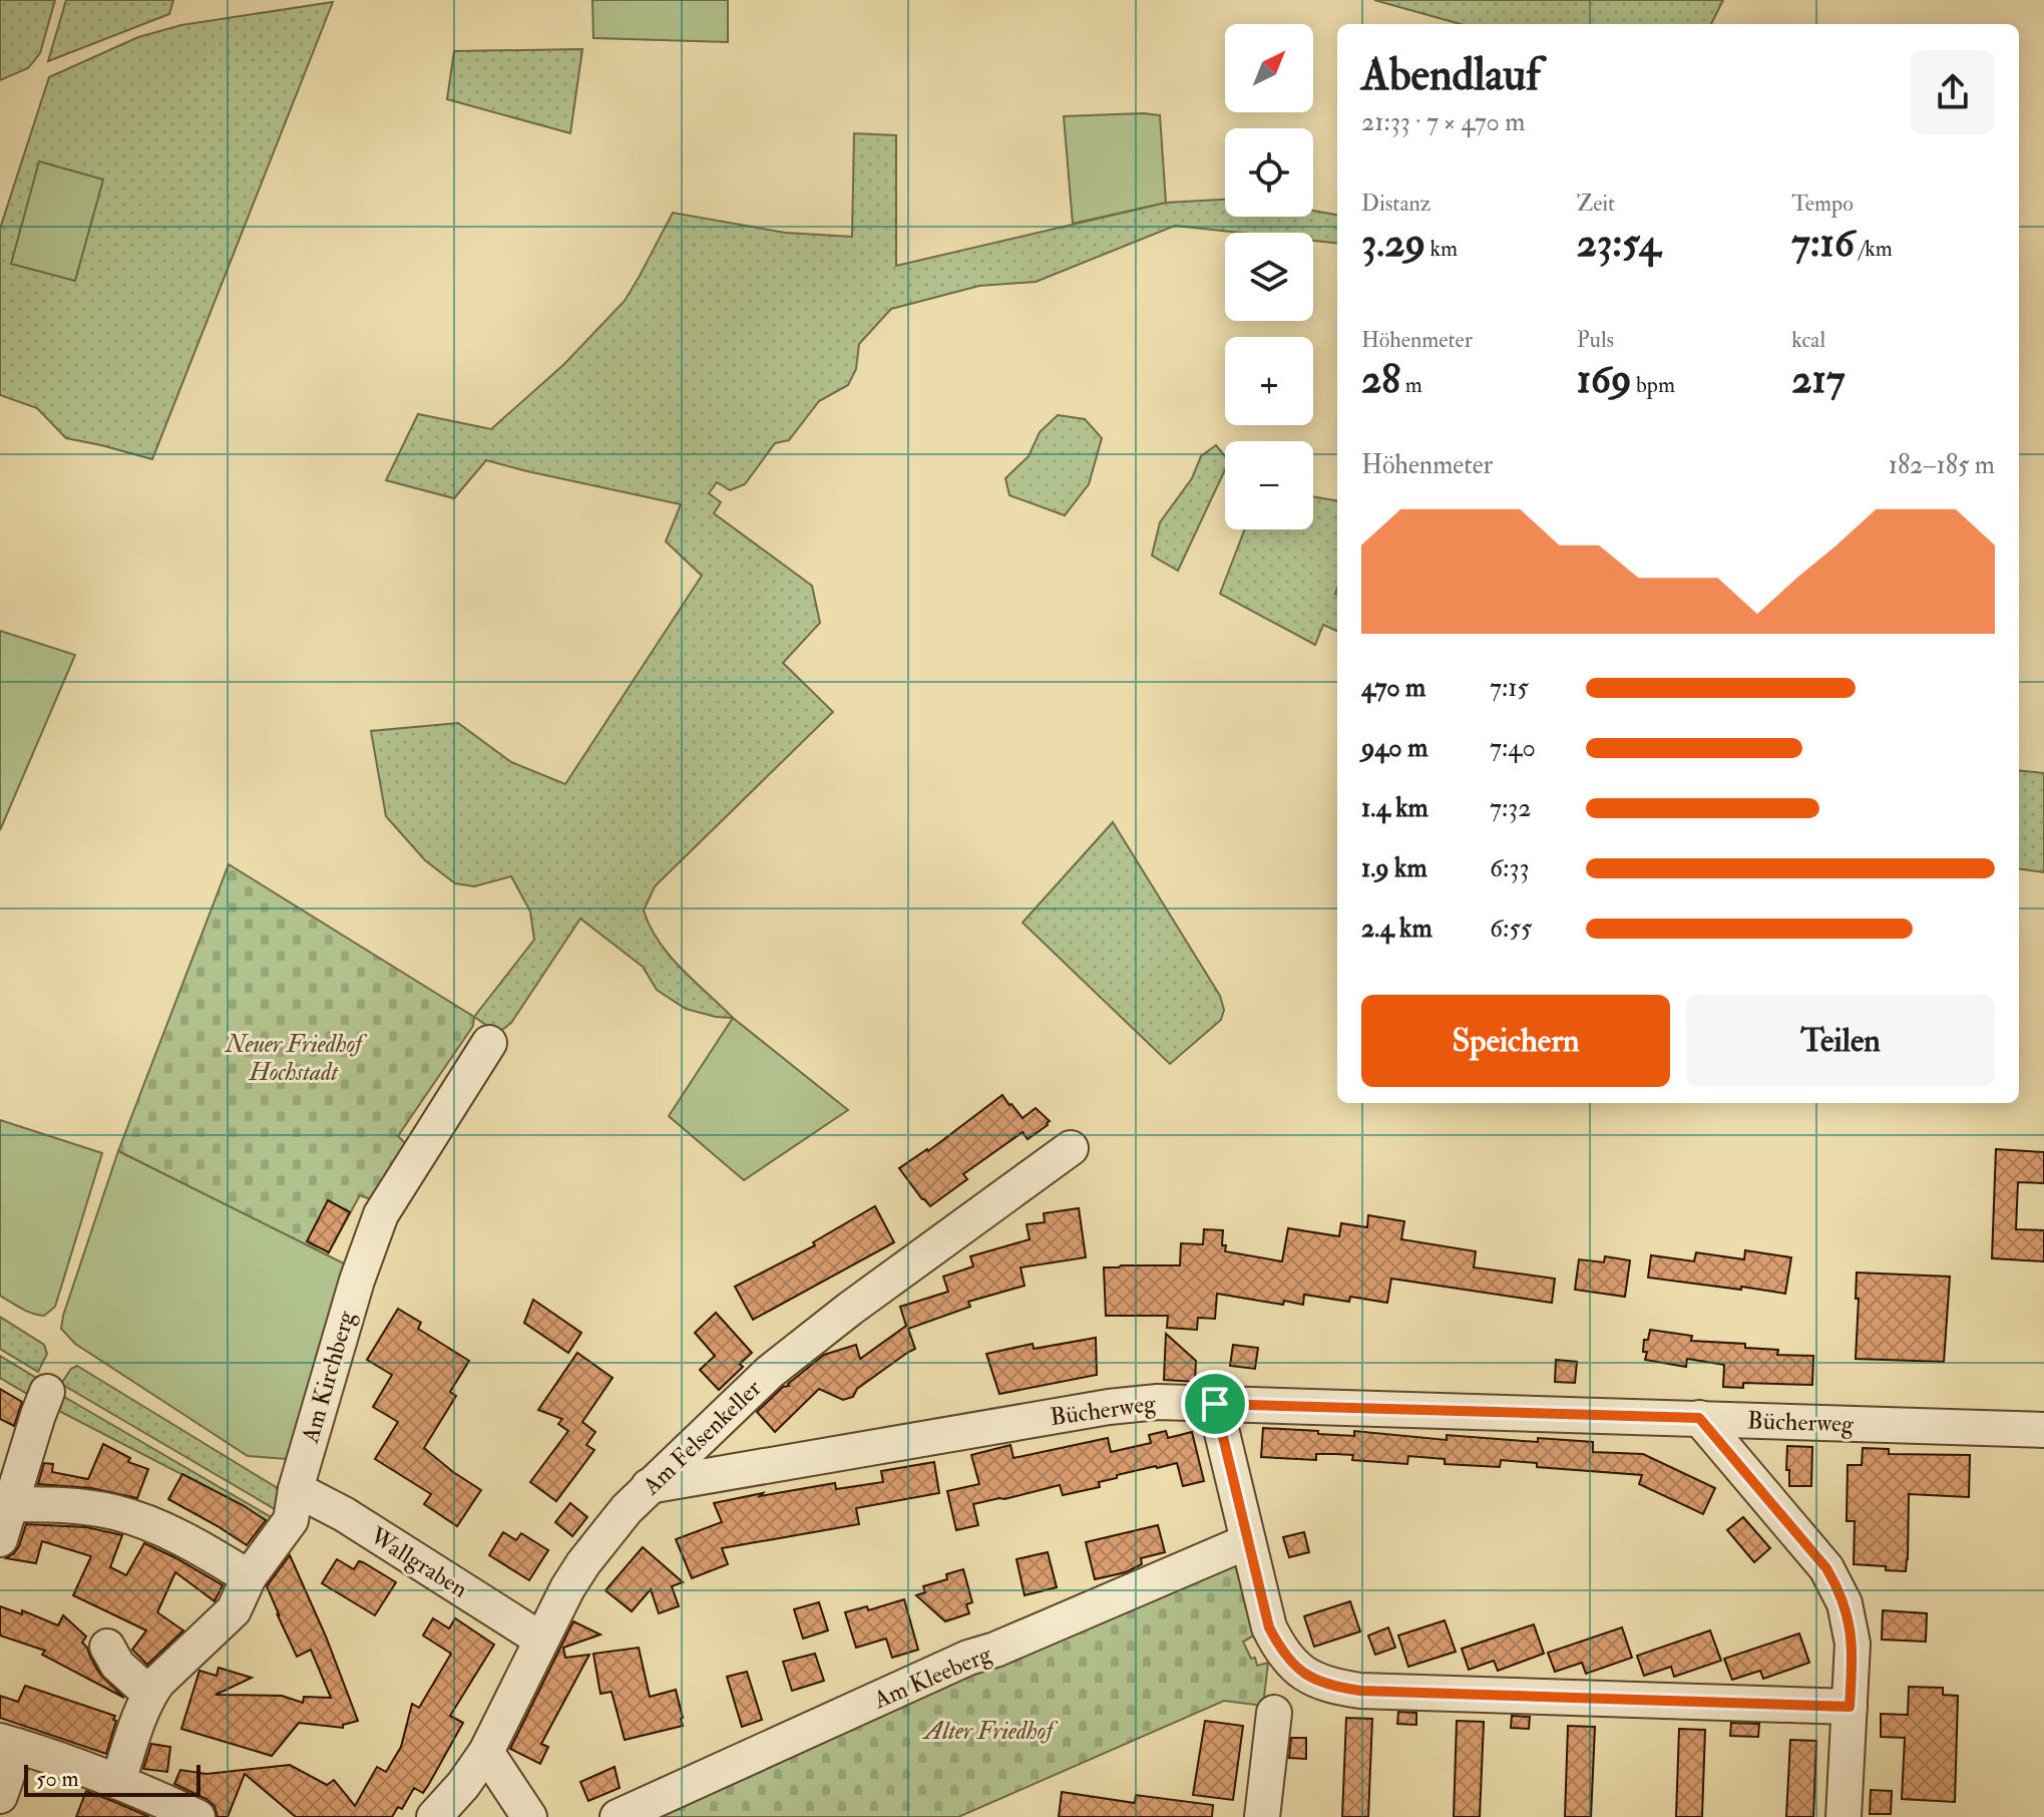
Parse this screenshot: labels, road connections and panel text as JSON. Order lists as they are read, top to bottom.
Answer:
{
  "streets": {
    "street": [
      "Am Kirchberg",
      "Bücherweg",
      "Am Felsenkeller",
      "Wallgraben",
      "Am Kleeberg"
    ]
  },
  "crossings": [
    ["Am Kirchberg", "Wallgraben"],
    ["Bücherweg", "Am Felsenkeller"],
    ["Am Felsenkeller", "Wallgraben"]
  ],
  "parks": ["Neuer Friedhof Hochstadt", "Alter Friedhof"],
  "scale_bar": "50 m",
  "north": "top right",
  "page": {
    "map_buttons": ["+", "−"],
    "heading": ["Abendlauf", "21:33 · 7 × 470 m"],
    "stats": [
      ["Distanz", "3.29 km"],
      ["Zeit", "23:54"],
      ["Tempo", "7:16 /km"],
      ["Höhenmeter", "28 m"],
      ["Puls", "169 bpm"],
      ["kcal", "217"]
    ],
    "chart": ["Höhenmeter", "182–185 m"],
    "list": [
      {
        "name": "470 m",
        "note": "7:15"
      },
      {
        "name": "940 m",
        "note": "7:40"
      },
      {
        "name": "1.4 km",
        "note": "7:32"
      },
      {
        "name": "1.9 km",
        "note": "6:33"
      },
      {
        "name": "2.4 km",
        "note": "6:55"
      }
    ],
    "buttons": ["Speichern", "Teilen"],
    "scale": "50 m"
  }
}
